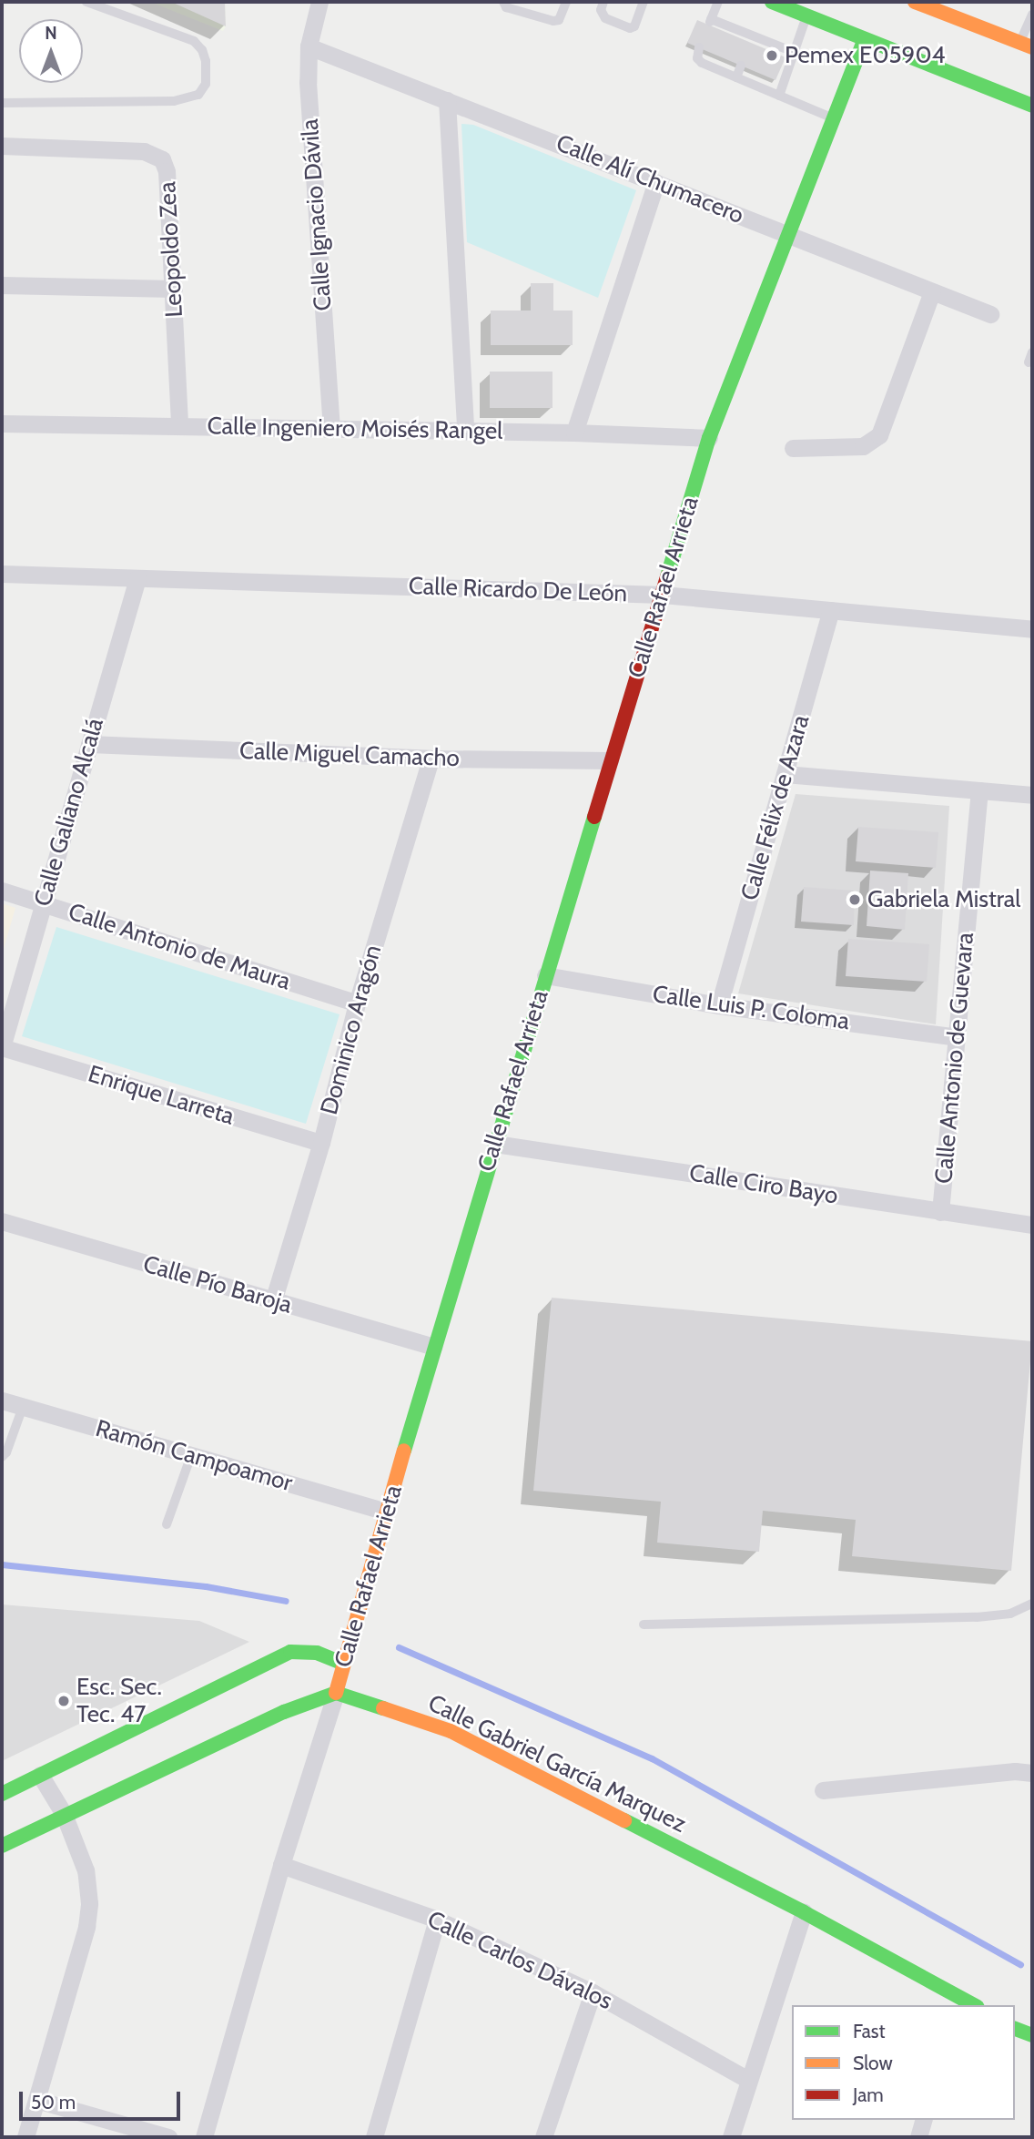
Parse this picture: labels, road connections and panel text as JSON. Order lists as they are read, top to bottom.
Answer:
{
  "streets": {
    "street": [
      "Calle Alí Chumacero",
      "Calle Ignacio Dávila",
      "Leopoldo Zea",
      "Calle Ingeniero Moisés Rangel",
      "Calle Rafael Arrieta",
      "Calle Ricardo De León",
      "Calle Miguel Camacho",
      "Calle Félix de Azara",
      "Calle Galiano Alcalá",
      "Calle Antonio de Maura",
      "Calle Luis P. Coloma",
      "Dominico Aragón",
      "Calle Antonio de Guevara",
      "Enrique Larreta",
      "Calle Ciro Bayo",
      "Calle Pío Baroja",
      "Ramón Campoamor",
      "Calle Gabriel García Marquez",
      "Calle Carlos Dávalos"
    ]
  },
  "crossings": [
    ["Calle Alí Chumacero", "Calle Ignacio Dávila"],
    ["Calle Alí Chumacero", "Calle Rafael Arrieta"],
    ["Calle Ignacio Dávila", "Calle Ingeniero Moisés Rangel"],
    ["Leopoldo Zea", "Calle Ingeniero Moisés Rangel"],
    ["Calle Ingeniero Moisés Rangel", "Calle Rafael Arrieta"],
    ["Calle Rafael Arrieta", "Calle Ricardo De León"],
    ["Calle Rafael Arrieta", "Calle Miguel Camacho"],
    ["Calle Rafael Arrieta", "Calle Luis P. Coloma"],
    ["Calle Rafael Arrieta", "Calle Ciro Bayo"],
    ["Calle Rafael Arrieta", "Calle Pío Baroja"],
    ["Calle Rafael Arrieta", "Ramón Campoamor"],
    ["Calle Rafael Arrieta", "Calle Gabriel García Marquez"],
    ["Calle Rafael Arrieta", "Calle Carlos Dávalos"],
    ["Calle Ricardo De León", "Calle Félix de Azara"],
    ["Calle Ricardo De León", "Calle Galiano Alcalá"],
    ["Calle Miguel Camacho", "Calle Galiano Alcalá"],
    ["Calle Miguel Camacho", "Dominico Aragón"],
    ["Calle Félix de Azara", "Calle Luis P. Coloma"],
    ["Calle Galiano Alcalá", "Calle Antonio de Maura"],
    ["Calle Galiano Alcalá", "Enrique Larreta"],
    ["Calle Antonio de Maura", "Dominico Aragón"],
    ["Calle Luis P. Coloma", "Calle Antonio de Guevara"],
    ["Dominico Aragón", "Enrique Larreta"],
    ["Dominico Aragón", "Calle Pío Baroja"],
    ["Calle Antonio de Guevara", "Calle Ciro Bayo"]
  ],
  "places": ["Pemex E05904", "Gabriela Mistral", "Esc. Sec. Tec. 47"],
  "legend": ["Fast", "Slow", "Jam"],
  "scale_bar": "50 m",
  "north": "top"
}
